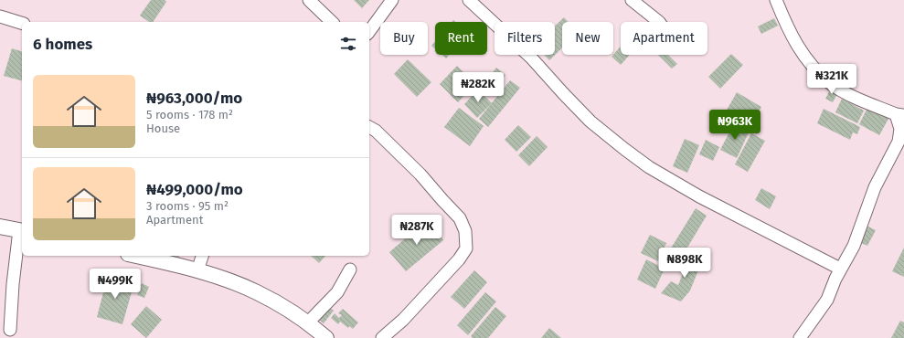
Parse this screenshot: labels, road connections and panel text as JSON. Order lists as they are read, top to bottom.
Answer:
{
  "page": {
    "chip": [
      "Buy",
      "Rent",
      "Filters",
      "New",
      "Apartment"
    ],
    "heading": "6 homes",
    "price": [
      "₦321K",
      "₦282K",
      "₦963K",
      "₦287K",
      "₦898K",
      "₦499K"
    ],
    "list": [
      {
        "name": "₦963,000/mo",
        "note": "5 rooms · 178 m² · House"
      },
      {
        "name": "₦499,000/mo",
        "note": "3 rooms · 95 m² · Apartment"
      }
    ]
  }
}
